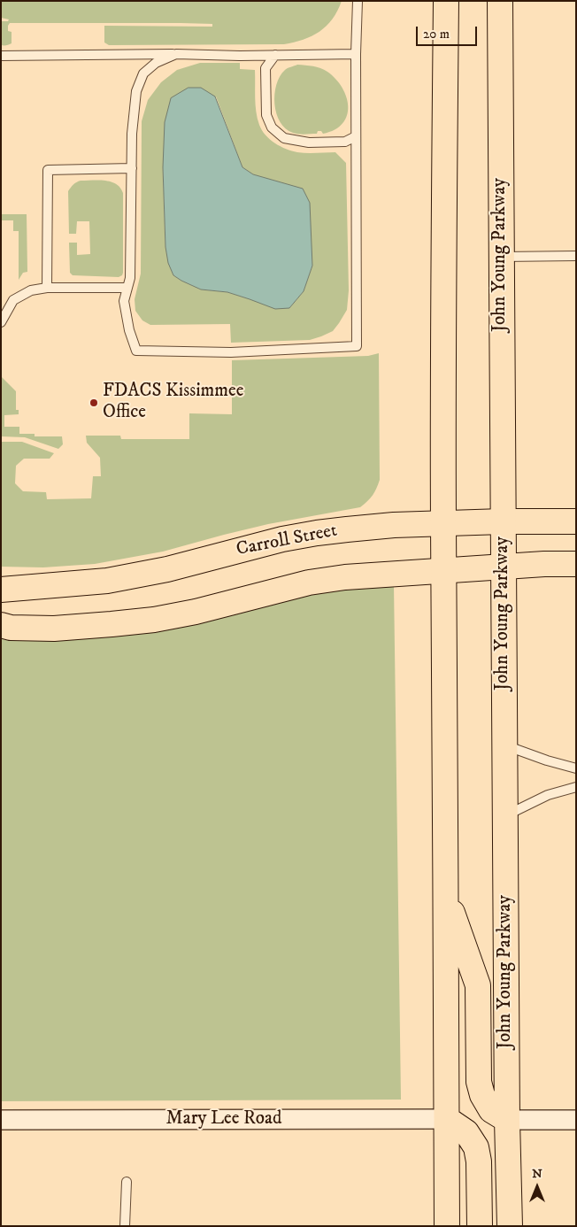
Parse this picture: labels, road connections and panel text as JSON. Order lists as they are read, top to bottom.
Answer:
{
  "streets": {
    "main road": ["John Young Parkway", "Carroll Street"],
    "street": ["Mary Lee Road"]
  },
  "crossings": [
    ["John Young Parkway", "Carroll Street"]
  ],
  "places": ["FDACS Kissimmee Office"],
  "scale_bar": "20 m",
  "north": "top"
}
